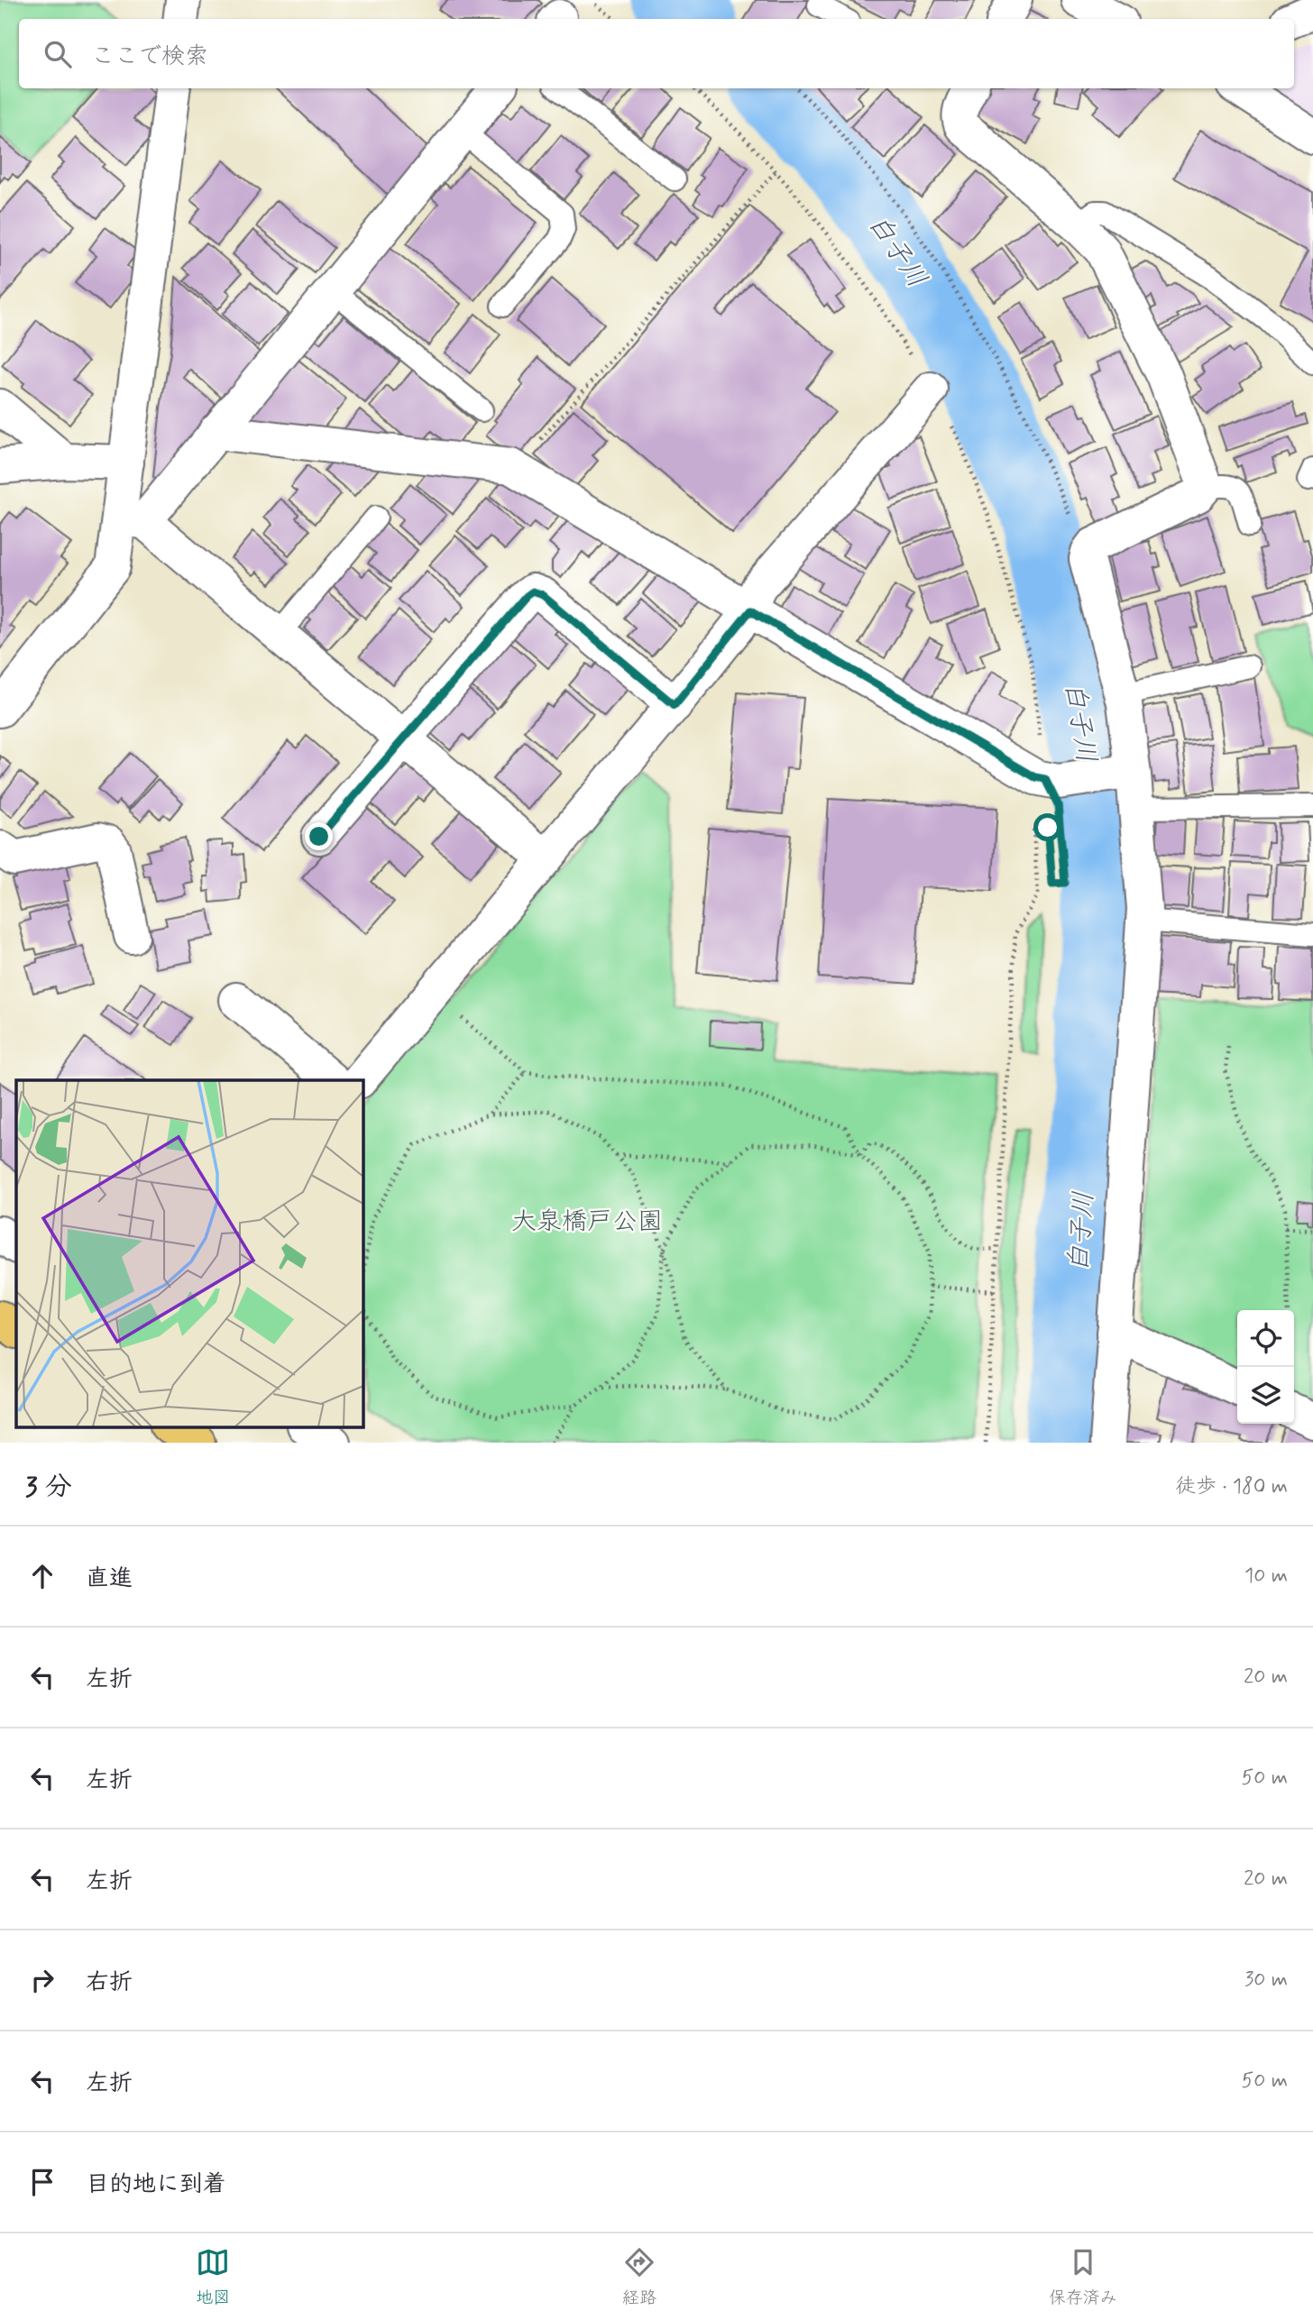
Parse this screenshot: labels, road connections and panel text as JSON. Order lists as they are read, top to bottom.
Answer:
{
  "water": ["白子川"],
  "parks": ["大泉橋戸公園"],
  "page": {
    "search": "ここで検索",
    "heading": ["3 分", "徒歩 · 180 m"],
    "list": [
      ["直進", "10 m"],
      ["左折", "20 m"],
      ["左折", "50 m"],
      ["左折", "20 m"],
      ["右折", "30 m"],
      ["左折", "50 m"],
      "目的地に到着"
    ],
    "nav": ["地図", "経路", "保存済み"]
  }
}
